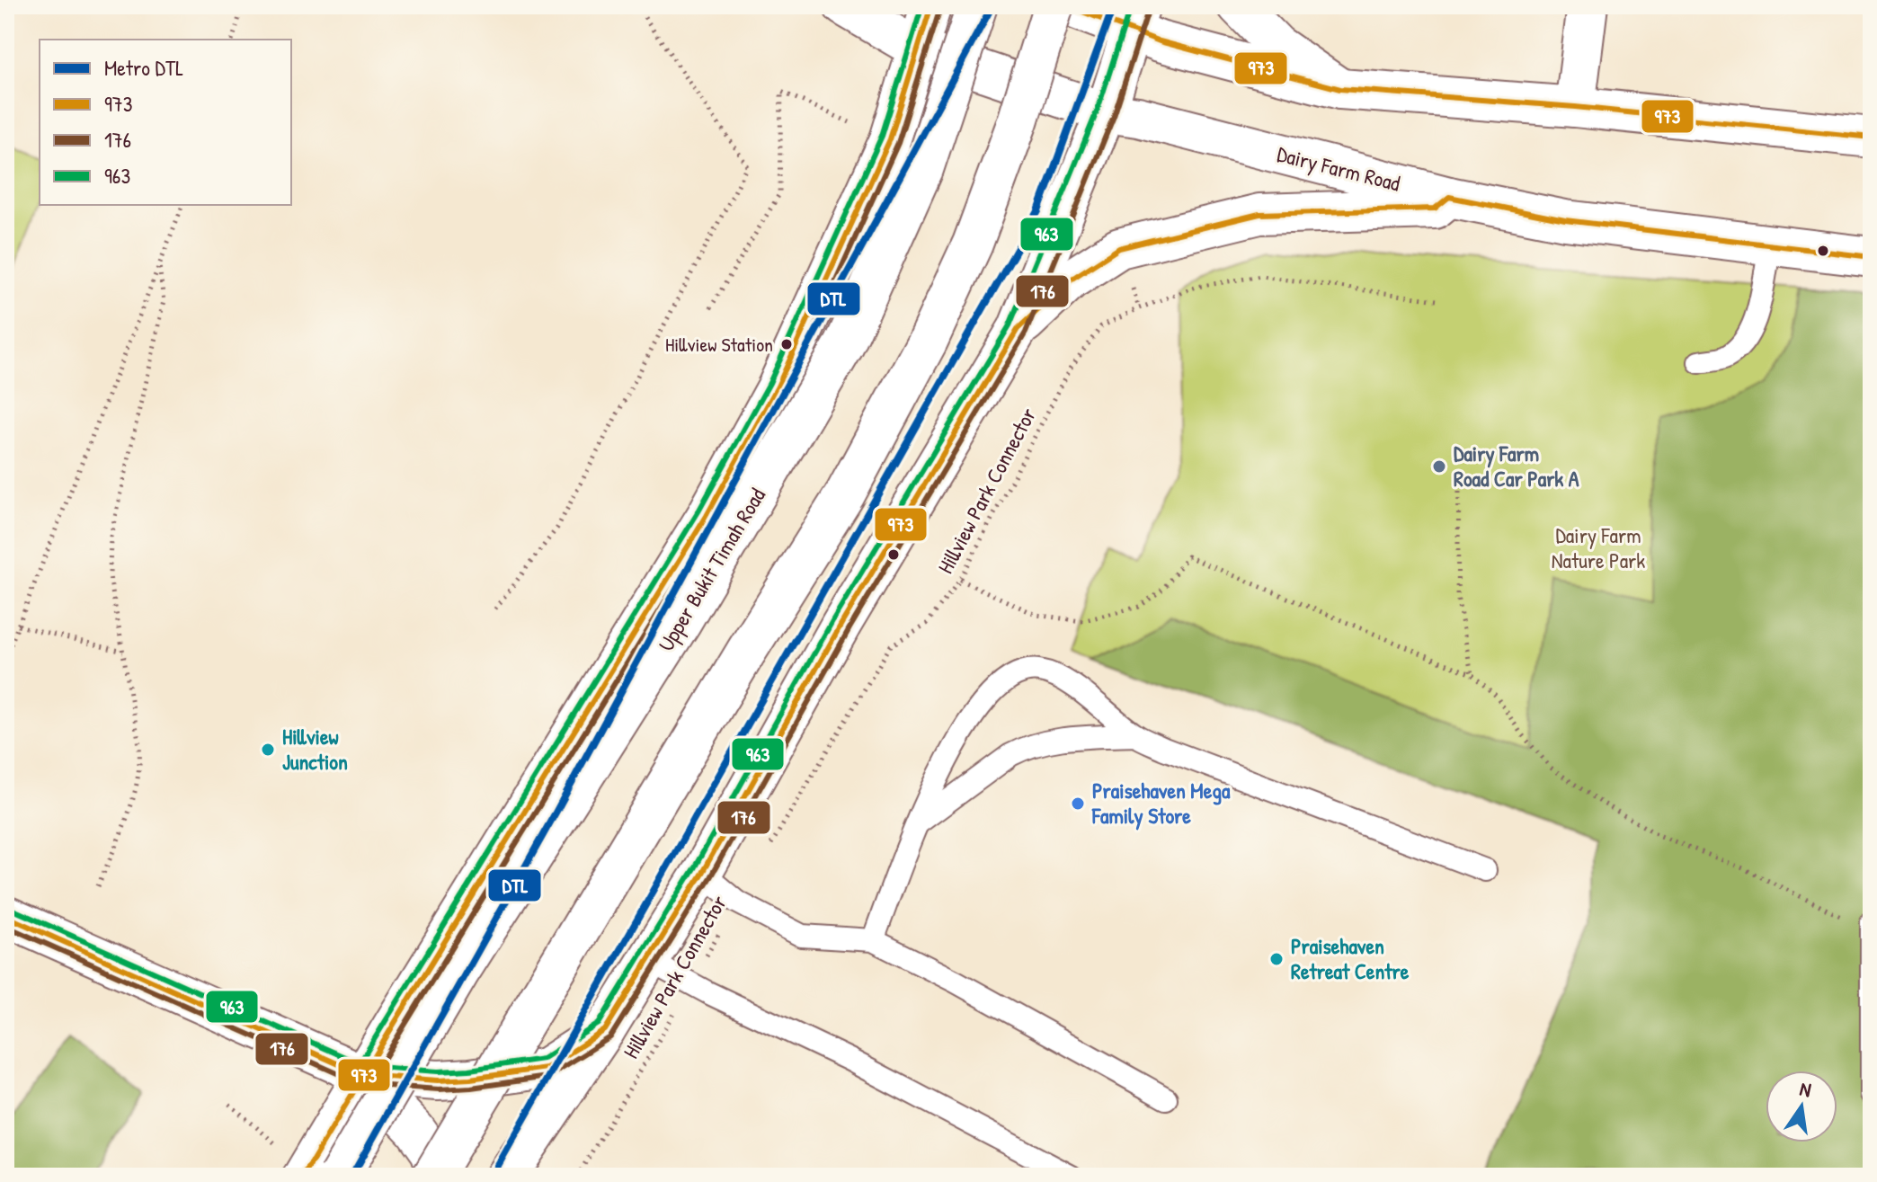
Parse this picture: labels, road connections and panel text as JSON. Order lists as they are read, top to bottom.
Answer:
{
  "streets": {
    "main road": ["Dairy Farm Road", "Upper Bukit Timah Road"],
    "path": ["Hillview Park Connector"]
  },
  "parks": ["Dairy Farm Nature Park"],
  "places": [
    "Hillview Station",
    "Dairy Farm Road Car Park A",
    "Hillview Junction",
    "Praisehaven Mega Family Store",
    "Praisehaven Retreat Centre"
  ],
  "lines": [
    "metro line DTL",
    "transit line 973",
    "transit line 963",
    "transit line 176"
  ],
  "legend": [
    "Metro DTL",
    "973",
    "176",
    "963"
  ],
  "north": "top"
}
